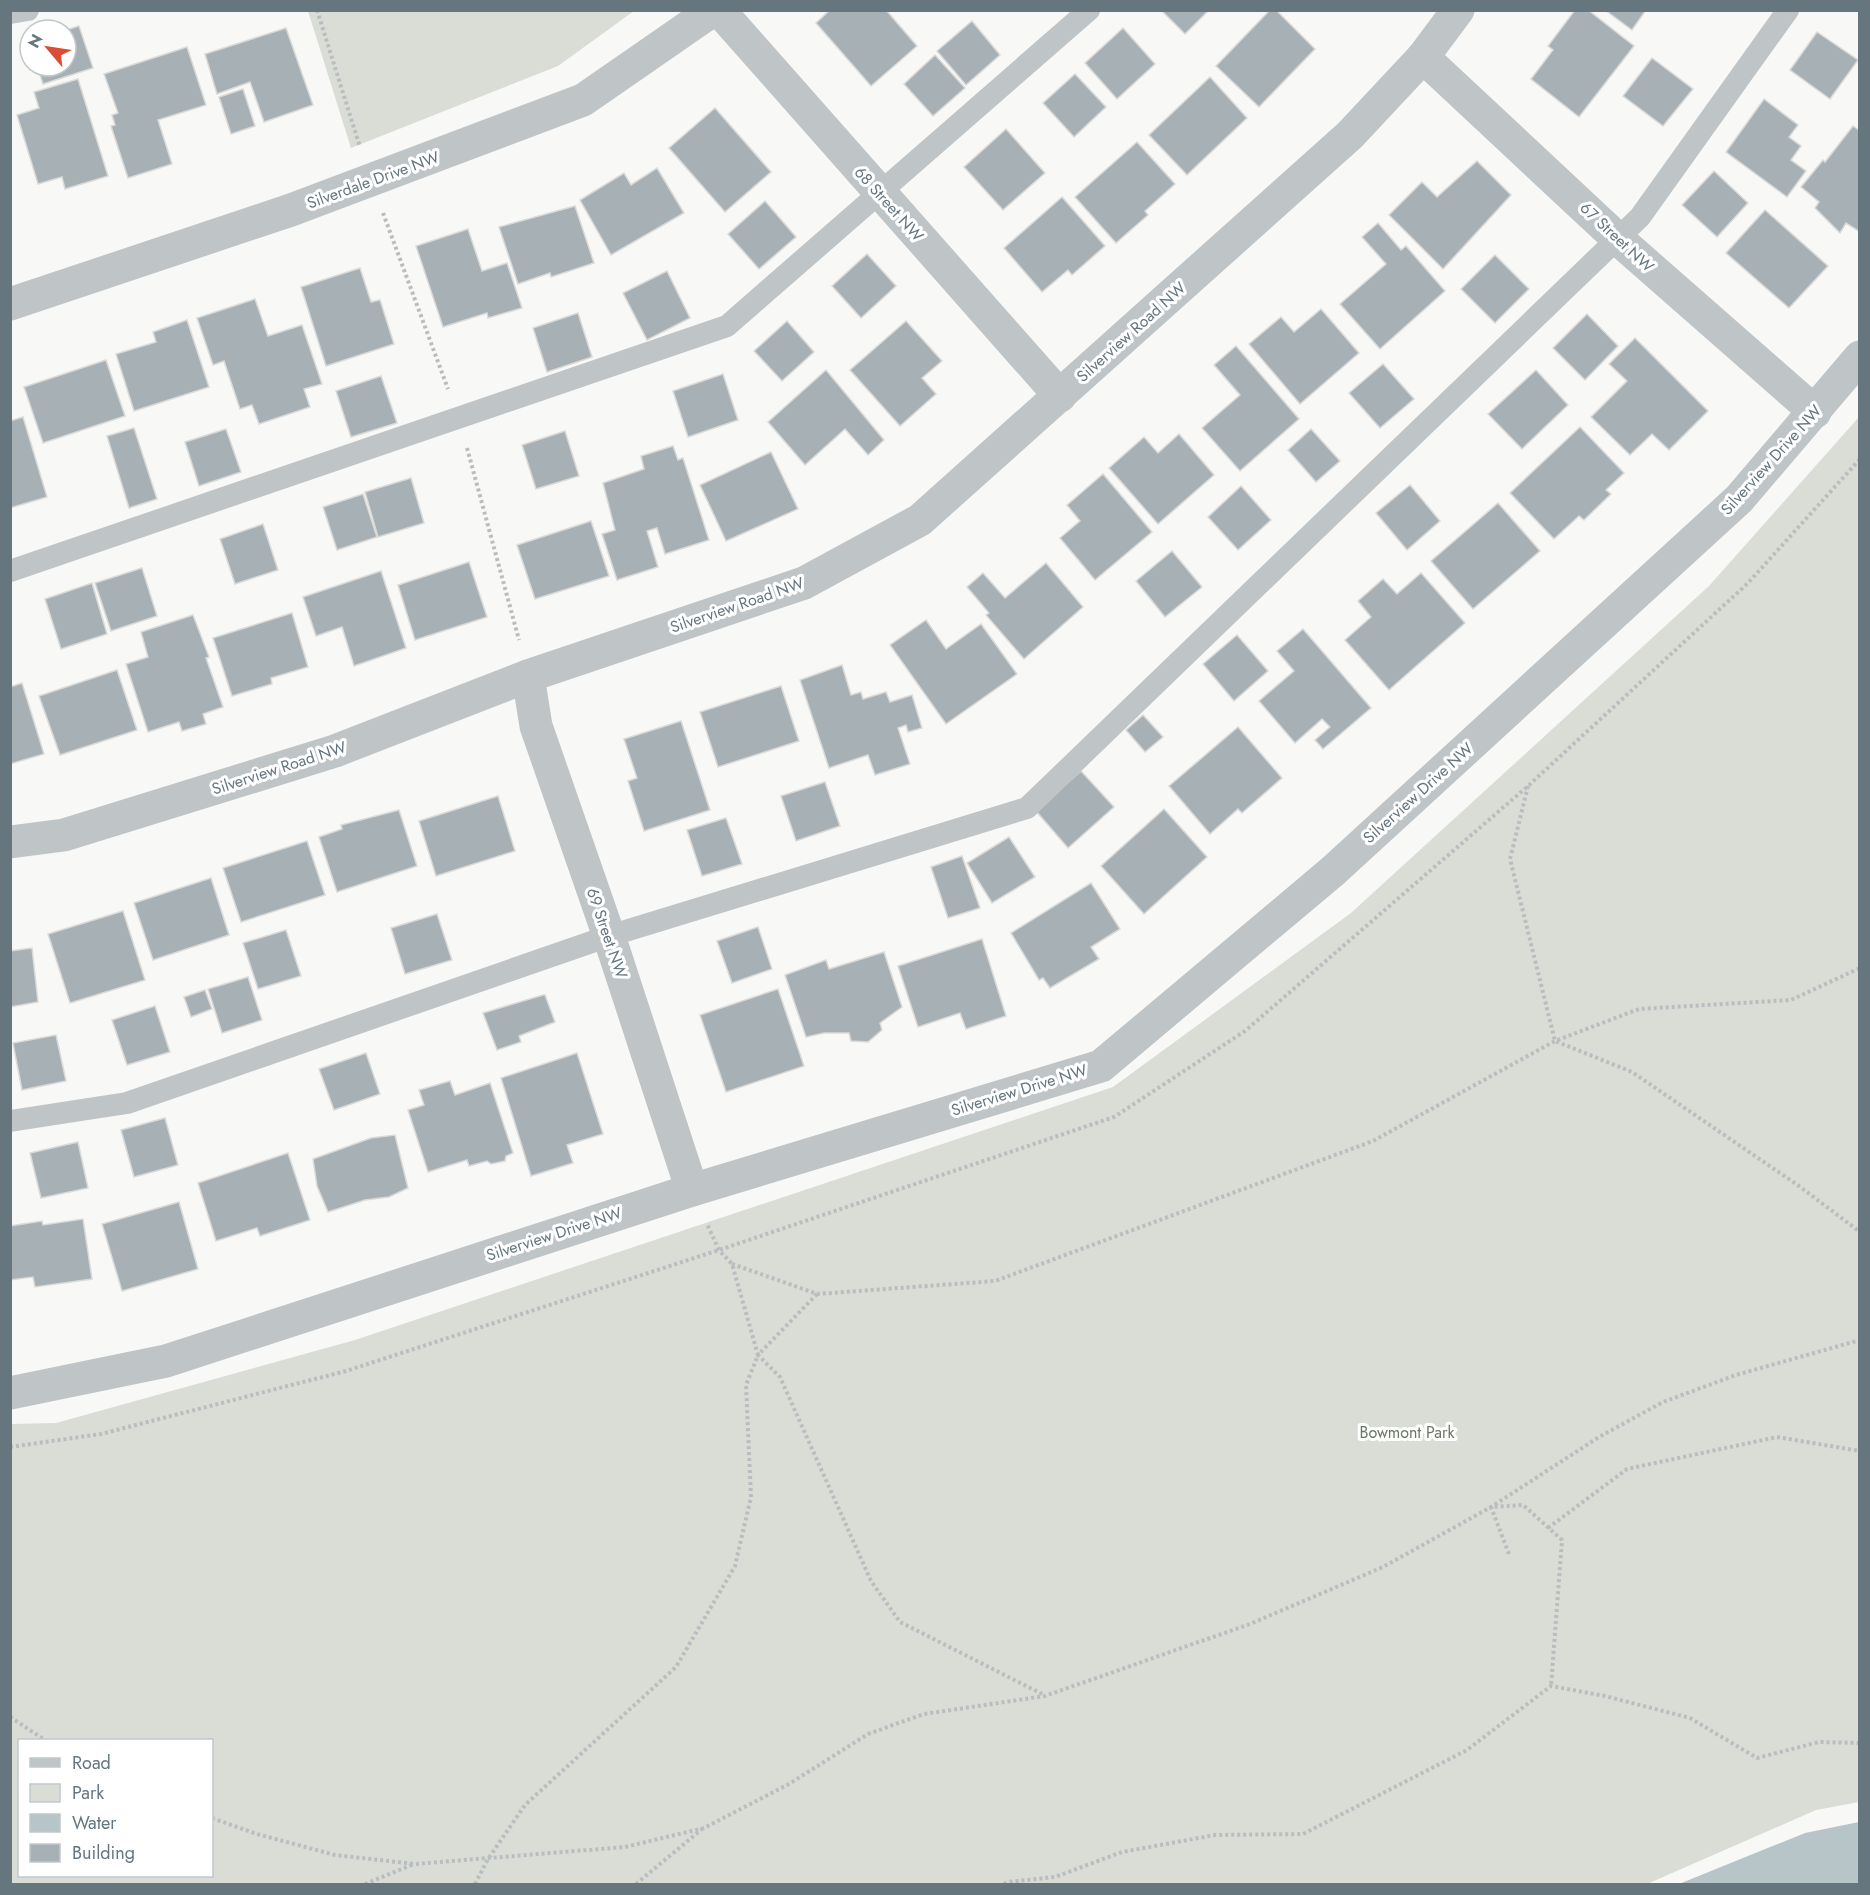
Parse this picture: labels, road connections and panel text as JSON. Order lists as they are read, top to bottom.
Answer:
{
  "streets": {
    "street": [
      "Silverdale Drive NW",
      "68 Street NW",
      "67 Street NW",
      "Silverview Road NW",
      "Silverview Drive NW",
      "69 Street NW"
    ]
  },
  "crossings": [
    ["68 Street NW", "Silverview Road NW"],
    ["67 Street NW", "Silverview Road NW"],
    ["67 Street NW", "Silverview Drive NW"],
    ["Silverview Road NW", "69 Street NW"],
    ["Silverview Drive NW", "69 Street NW"]
  ],
  "parks": ["Bowmont Park"],
  "legend": [
    "Road",
    "Park",
    "Water",
    "Building"
  ],
  "north": "top left"
}
